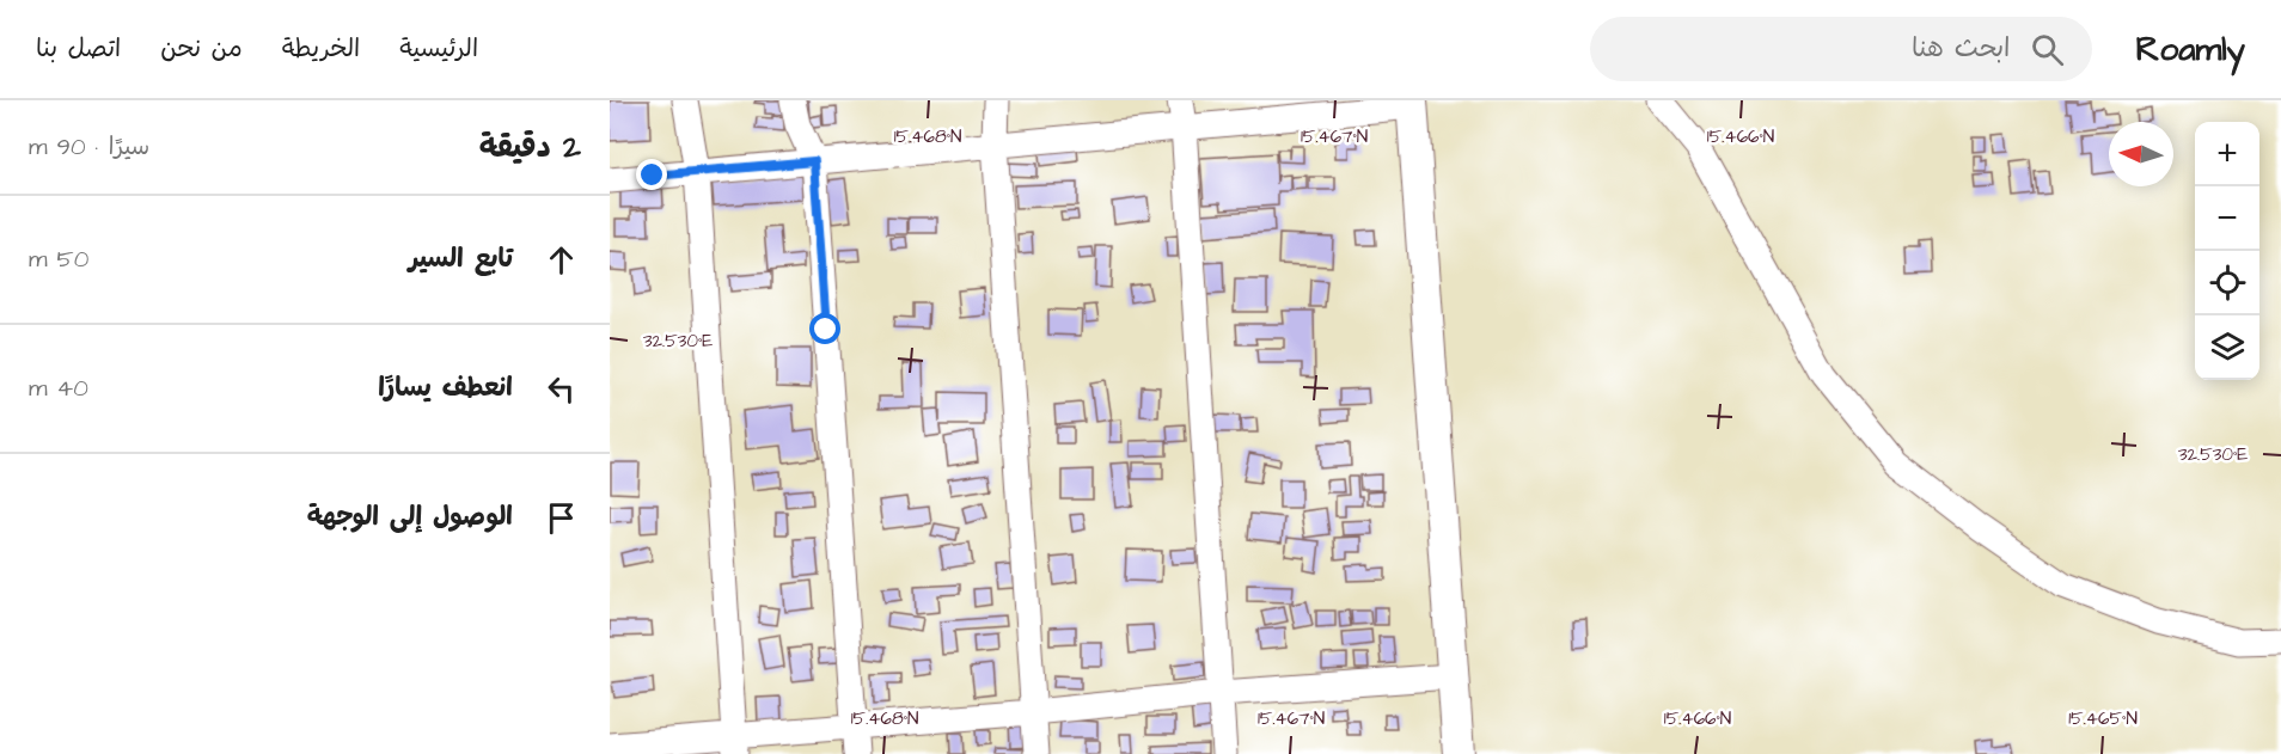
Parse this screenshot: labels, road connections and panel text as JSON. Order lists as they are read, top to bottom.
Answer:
{
  "north": "left",
  "page": {
    "header": "Roamly",
    "search": "ابحث هنا",
    "nav": [
      "الرئيسية",
      "الخريطة",
      "من نحن",
      "اتصل بنا"
    ],
    "heading": ["2 دقيقة", "سيرًا · 90 m"],
    "map_buttons": ["+", "−"],
    "list": [
      ["تابع السير", "50 m"],
      ["انعطف يسارًا", "40 m"],
      "الوصول إلى الوجهة"
    ]
  },
  "coordinates": [
    "15.468°N",
    "15.467°N",
    "15.466°N",
    "32.530°E",
    "15.465°N"
  ]
}
